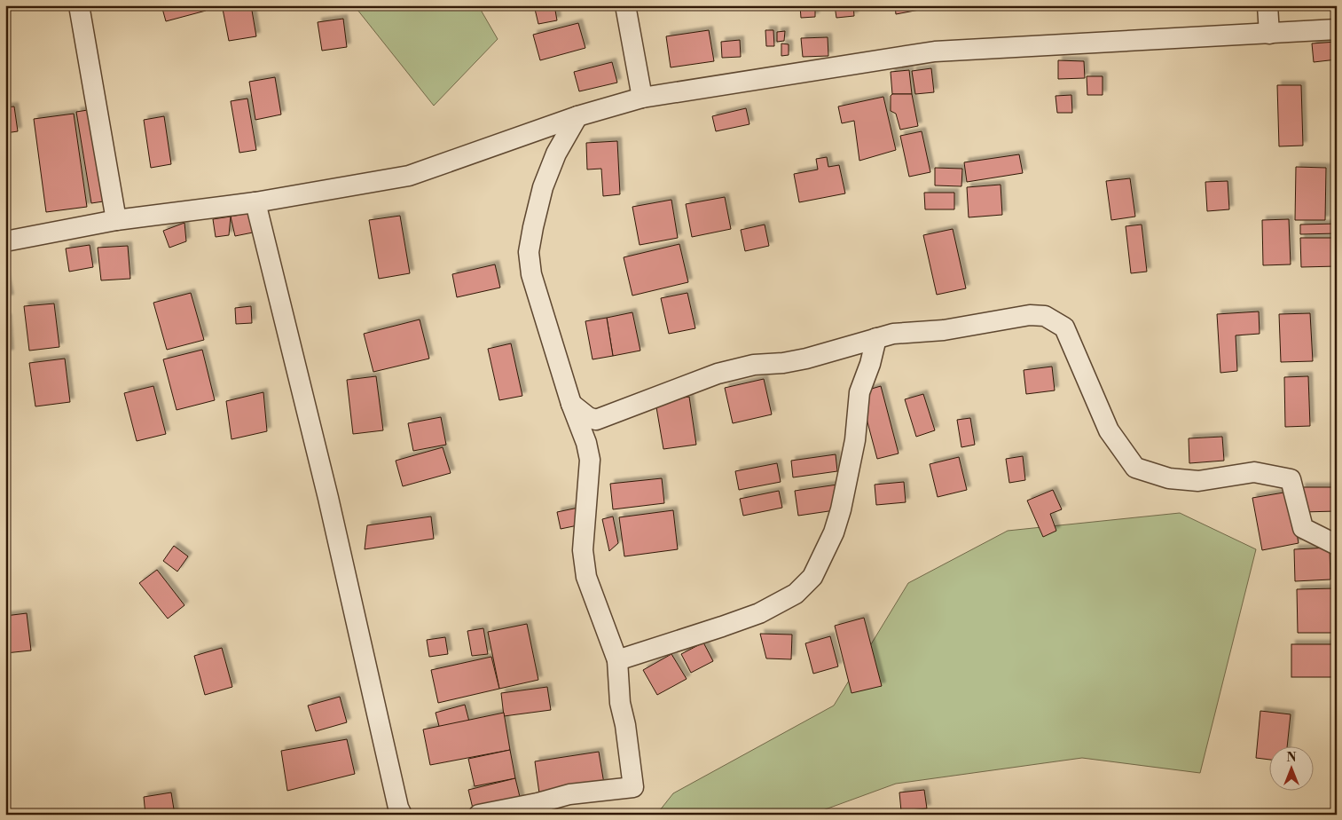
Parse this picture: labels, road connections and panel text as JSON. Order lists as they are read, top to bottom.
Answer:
{
  "north": "top"
}
